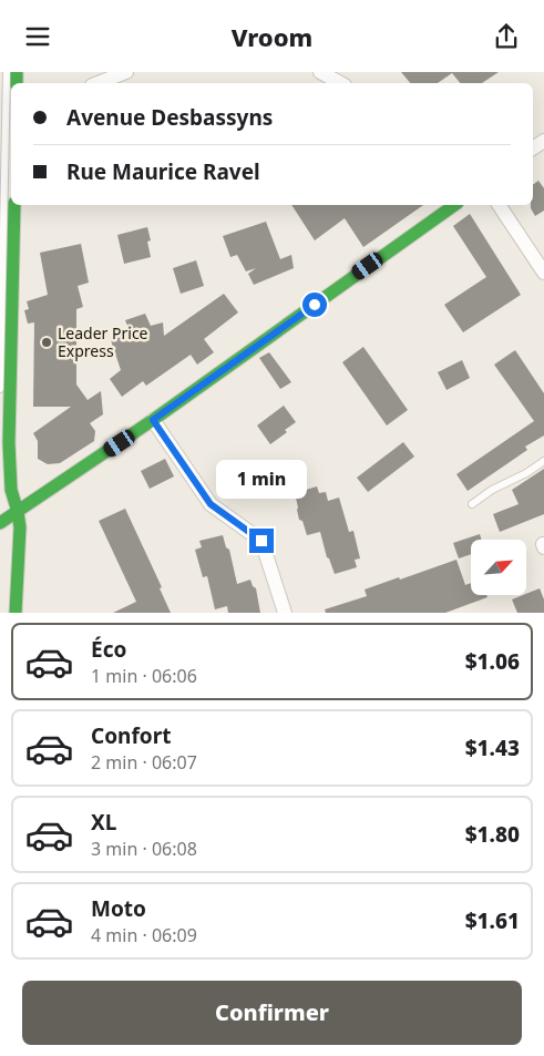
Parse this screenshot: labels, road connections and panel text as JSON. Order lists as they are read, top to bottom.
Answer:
{
  "places": ["Leader Price Express"],
  "north": "top right",
  "page": {
    "header": "Vroom",
    "banner": ["Avenue Desbassyns", "Rue Maurice Ravel"],
    "bubble": "1 min",
    "list": [
      {
        "name": "Éco",
        "note": "1 min · 06:06",
        "value": "$1.06"
      },
      {
        "name": "Confort",
        "note": "2 min · 06:07",
        "value": "$1.43"
      },
      {
        "name": "XL",
        "note": "3 min · 06:08",
        "value": "$1.80"
      },
      {
        "name": "Moto",
        "note": "4 min · 06:09",
        "value": "$1.61"
      }
    ],
    "buttons": "Confirmer"
  }
}
